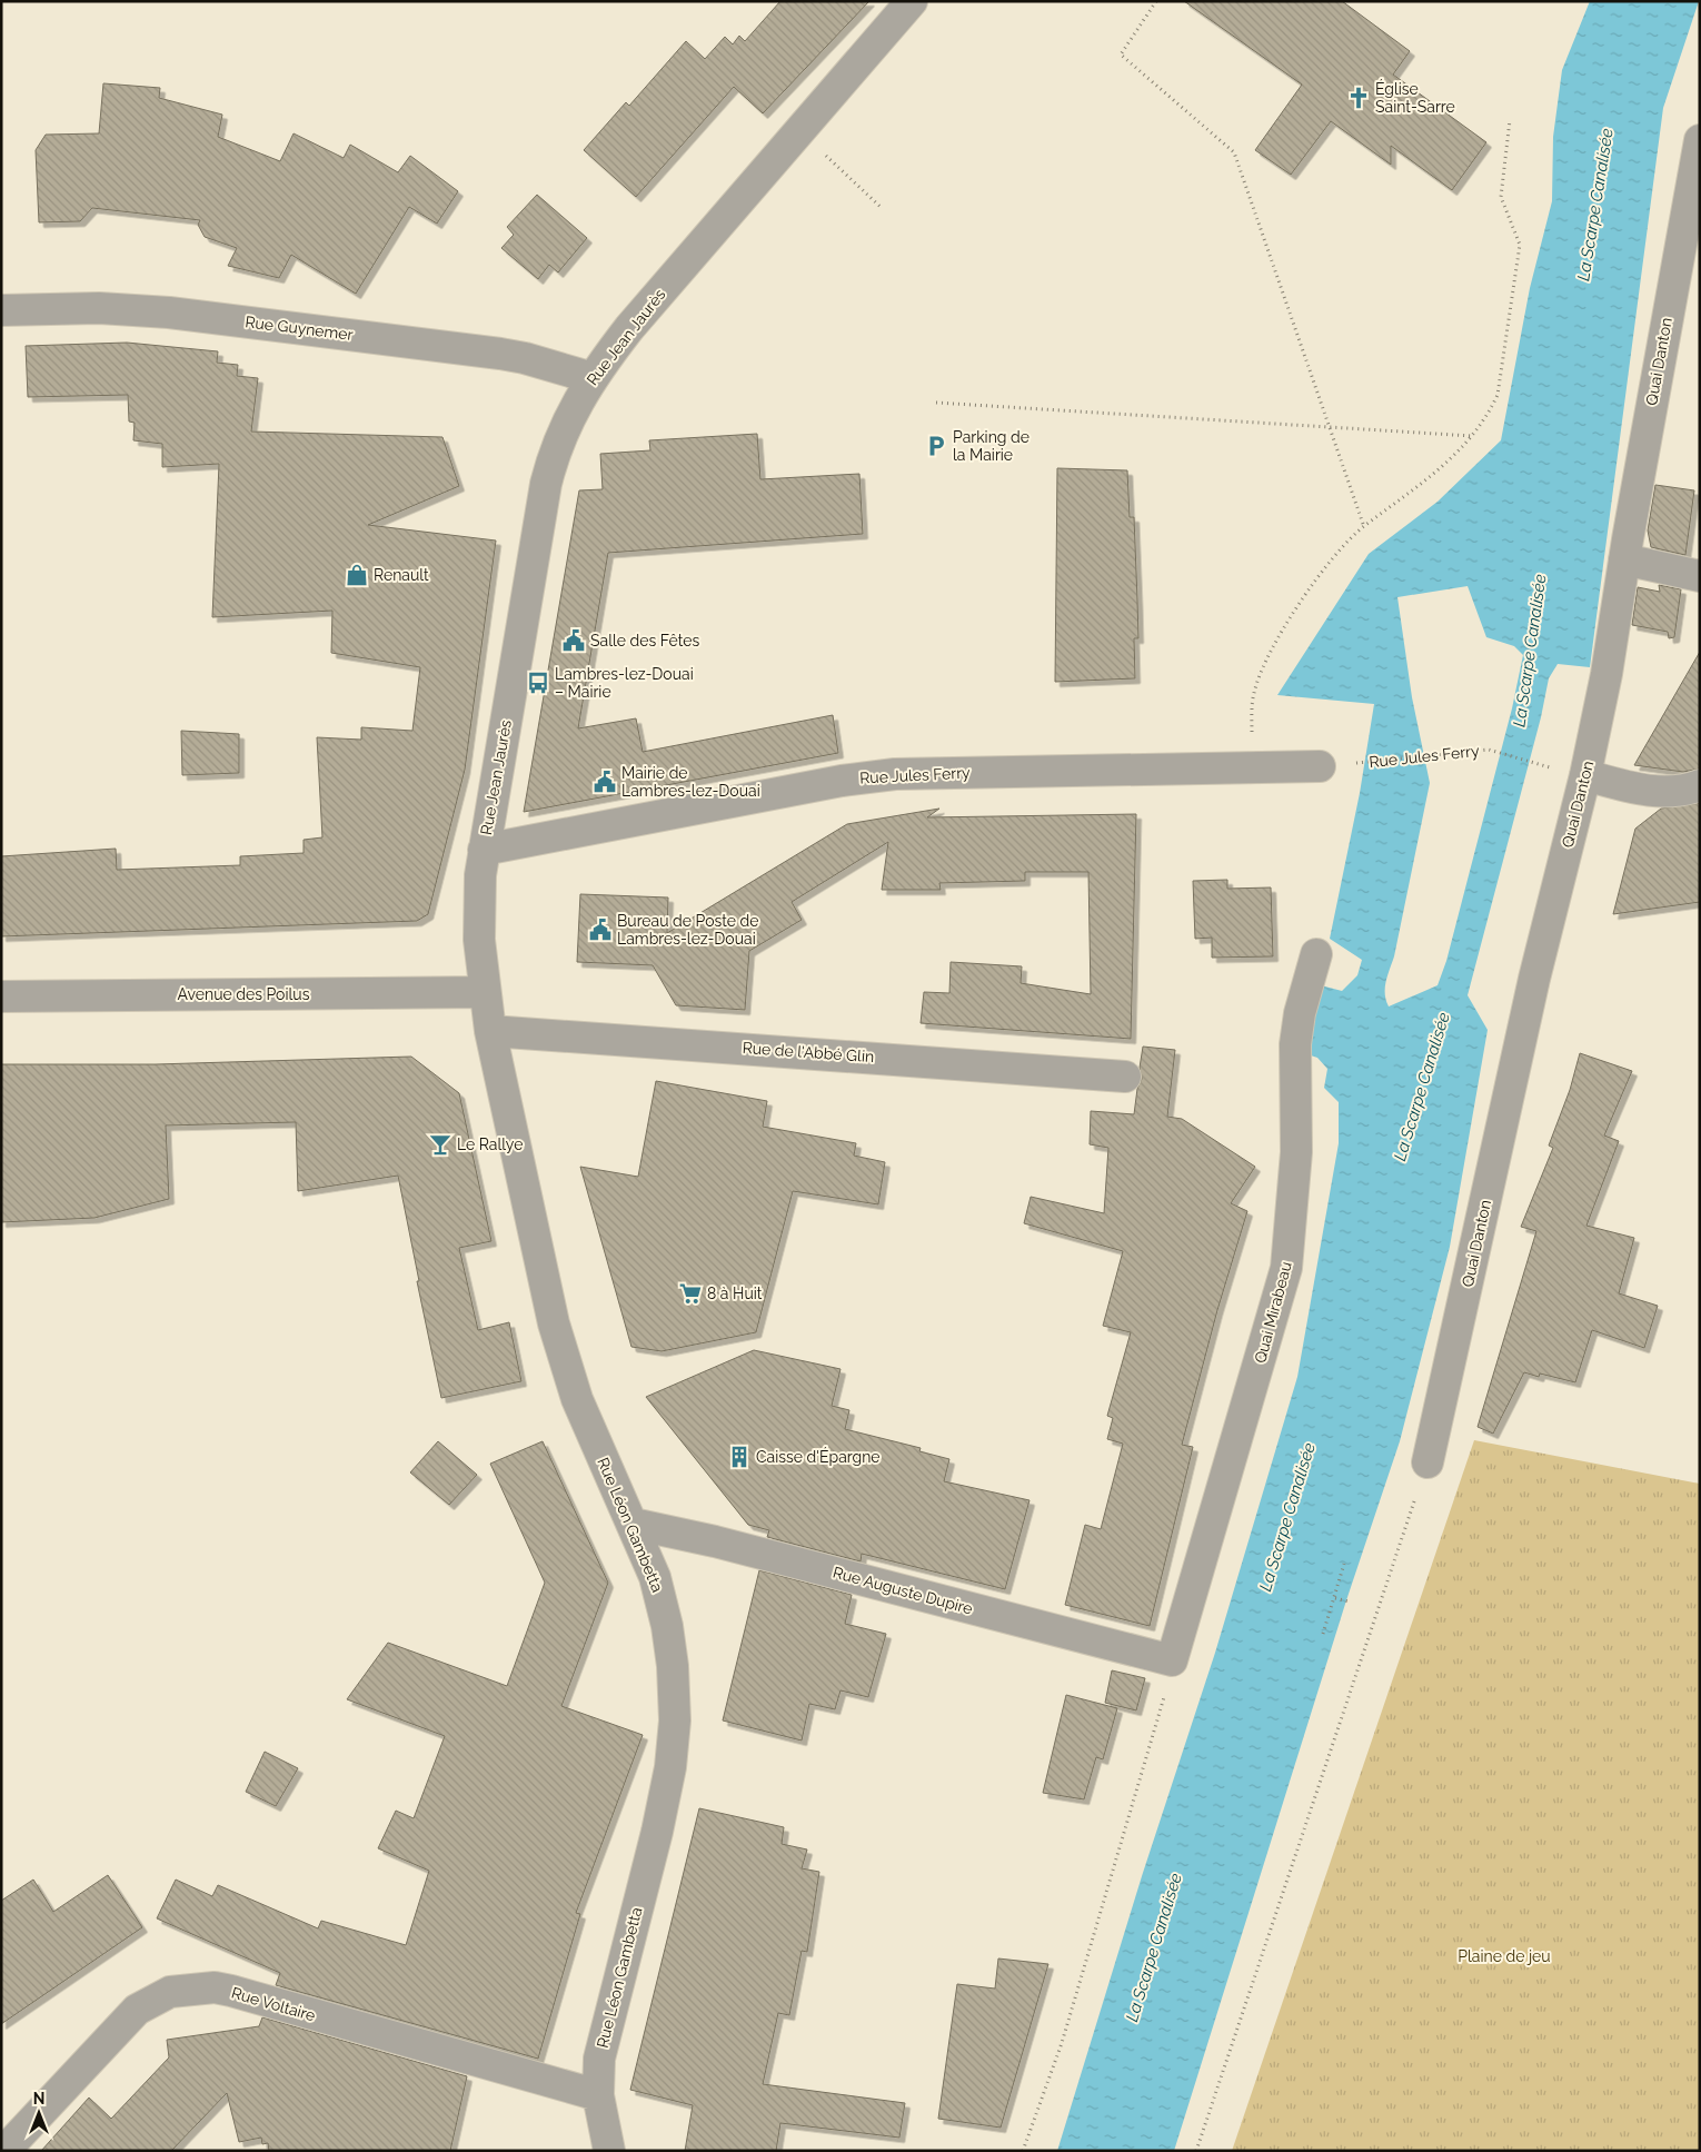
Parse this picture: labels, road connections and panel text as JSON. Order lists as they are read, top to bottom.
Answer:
{
  "streets": {
    "street": [
      "Rue Guynemer",
      "Rue Jean Jaurès",
      "Quai Danton",
      "Rue Jules Ferry",
      "Avenue des Poilus",
      "Rue de l'Abbé Glin",
      "Quai Mirabeau",
      "Rue Léon Gambetta",
      "Rue Auguste Dupire",
      "Rue Voltaire"
    ]
  },
  "crossings": [
    ["Rue Guynemer", "Rue Jean Jaurès"],
    ["Rue Jean Jaurès", "Rue Jules Ferry"],
    ["Rue Jean Jaurès", "Avenue des Poilus"],
    ["Rue Jean Jaurès", "Rue Léon Gambetta"],
    ["Avenue des Poilus", "Rue Léon Gambetta"],
    ["Rue de l'Abbé Glin", "Rue Léon Gambetta"],
    ["Quai Mirabeau", "Rue Auguste Dupire"],
    ["Rue Léon Gambetta", "Rue Auguste Dupire"],
    ["Rue Léon Gambetta", "Rue Voltaire"]
  ],
  "water": ["La Scarpe Canalisée"],
  "parks": ["Plaine de jeu"],
  "places": {
    "church": ["Église Saint-Sarre"],
    "parking": ["Parking de la Mairie"],
    "shop": ["Renault"],
    "public building": ["Salle des Fêtes", "Mairie de Lambres-lez-Douai", "Bureau de Poste de Lambres-lez-Douai"],
    "bus stop": ["Lambres-lez-Douai – Mairie"],
    "bar": ["Le Rallye"],
    "supermarket": ["8 à Huit"],
    "building": ["Caisse d'Épargne"]
  },
  "north": "top"
}
